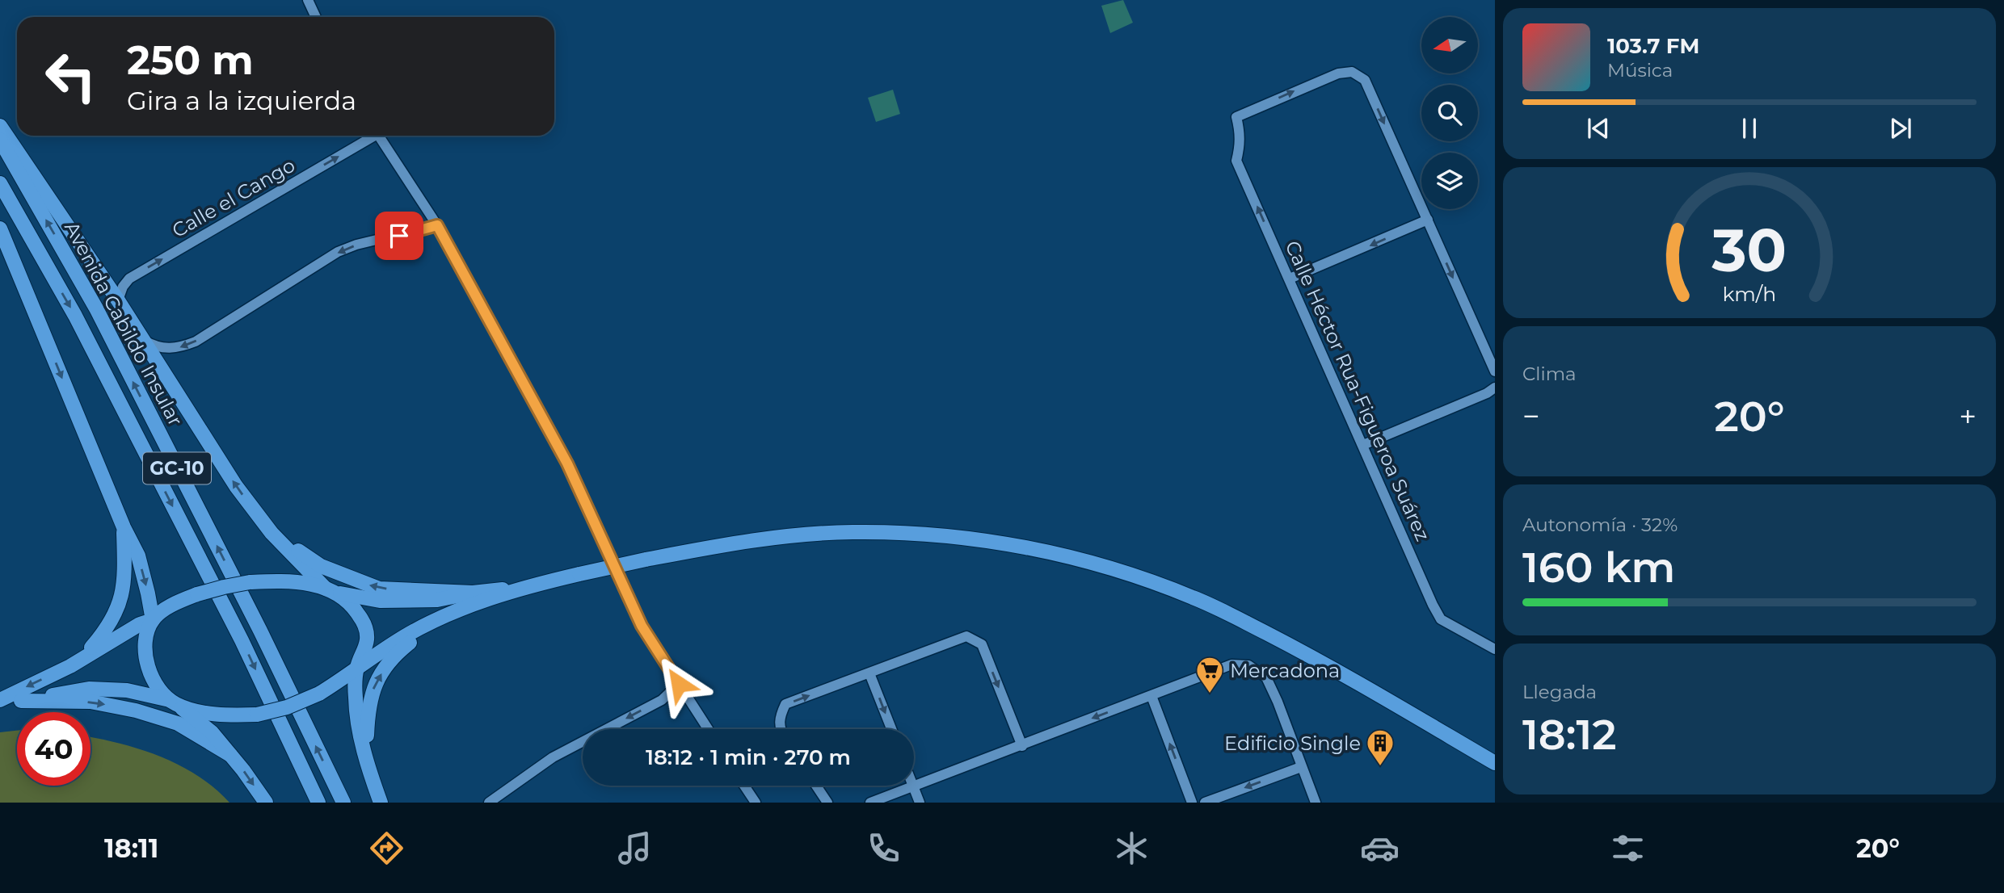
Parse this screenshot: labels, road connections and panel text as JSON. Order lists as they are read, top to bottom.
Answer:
{
  "streets": {
    "main road": ["Avenida Cabildo Insular", "GC-10"],
    "street": ["Calle el Cango", "Calle Héctor Rua-Figueroa Suárez"]
  },
  "places": {
    "supermarket": ["Mercadona"],
    "building": ["Edificio Single"]
  },
  "north": "left",
  "page": {
    "turn": ["250 m", "Gira a la izquierda"],
    "song": ["103.7 FM", "Música"],
    "tile": [
      "Clima",
      ["Autonomía · 32%", "160 km"],
      ["Llegada", "18:12"]
    ],
    "heat": ["−", "20°", "+"],
    "limit": "40",
    "trip": "18:12 · 1 min · 270 m",
    "tabs": ["18:11", "20°"],
    "gauge": ["30", "km/h"]
  }
}
